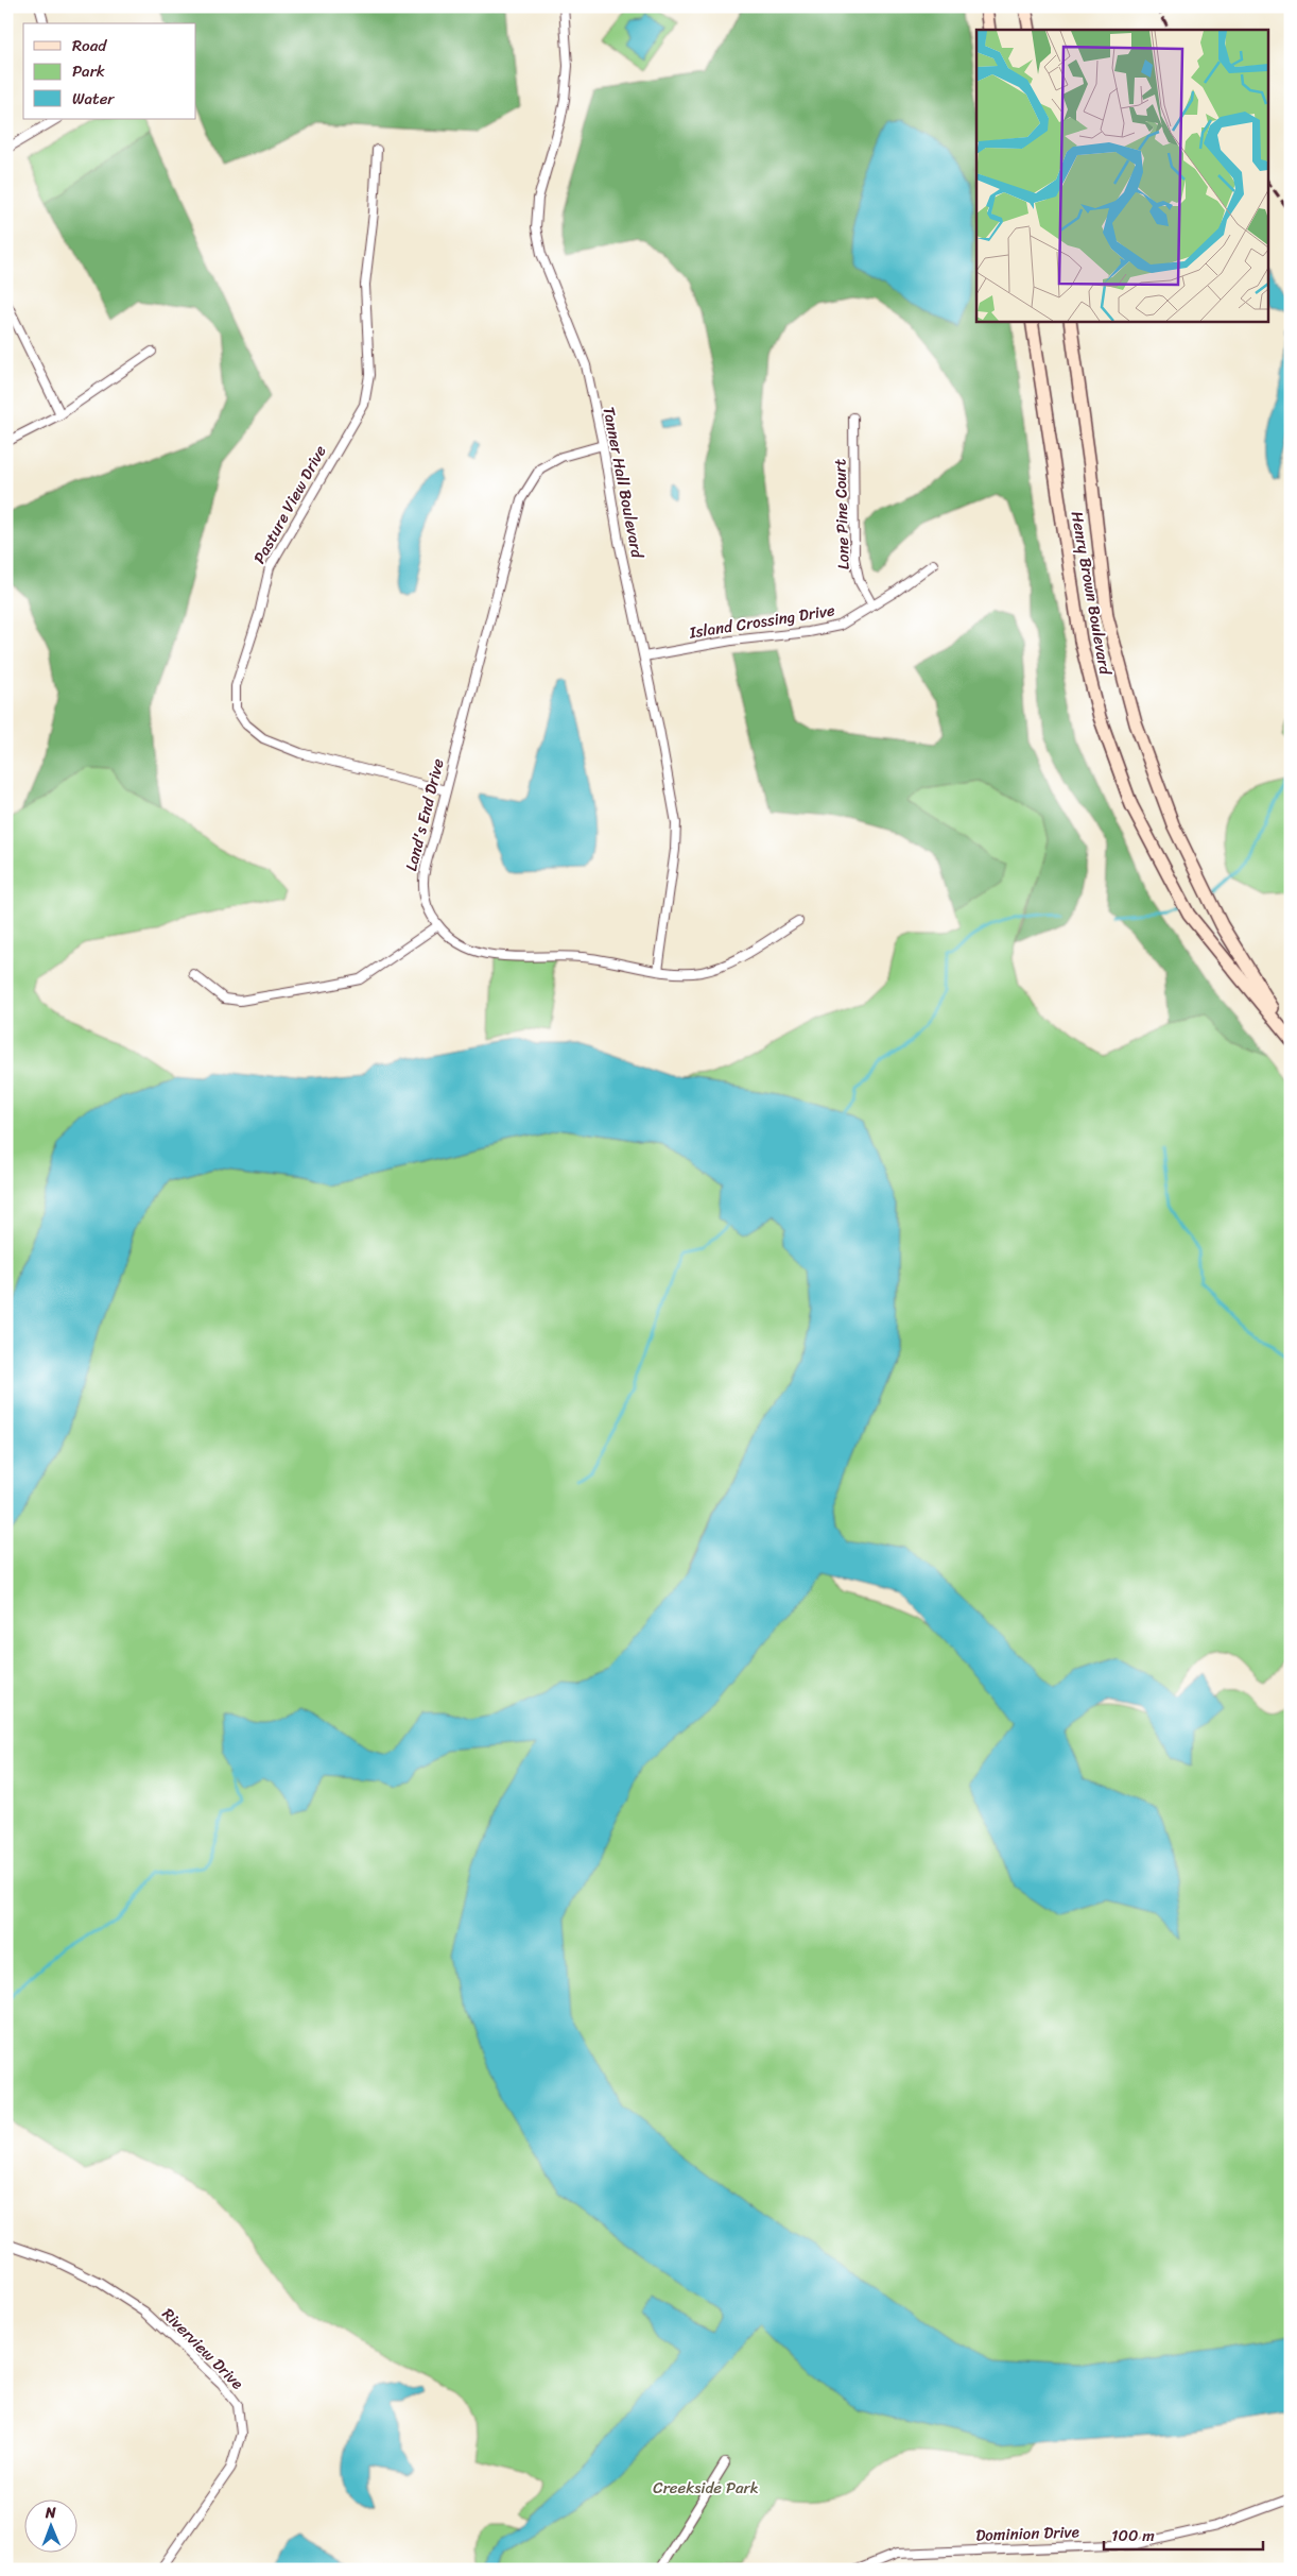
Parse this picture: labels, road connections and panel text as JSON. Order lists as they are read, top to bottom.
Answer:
{
  "streets": {
    "main road": ["Henry Brown Boulevard"],
    "street": [
      "Tanner Hall Boulevard",
      "Pasture View Drive",
      "Lone Pine Court",
      "Island Crossing Drive",
      "Land's End Drive",
      "Riverview Drive",
      "Dominion Drive"
    ]
  },
  "crossings": [
    ["Tanner Hall Boulevard", "Island Crossing Drive"],
    ["Tanner Hall Boulevard", "Land's End Drive"],
    ["Pasture View Drive", "Land's End Drive"],
    ["Lone Pine Court", "Island Crossing Drive"]
  ],
  "parks": ["Creekside Park"],
  "legend": ["Road", "Park", "Water"],
  "scale_bar": "100 m",
  "north": "top"
}
